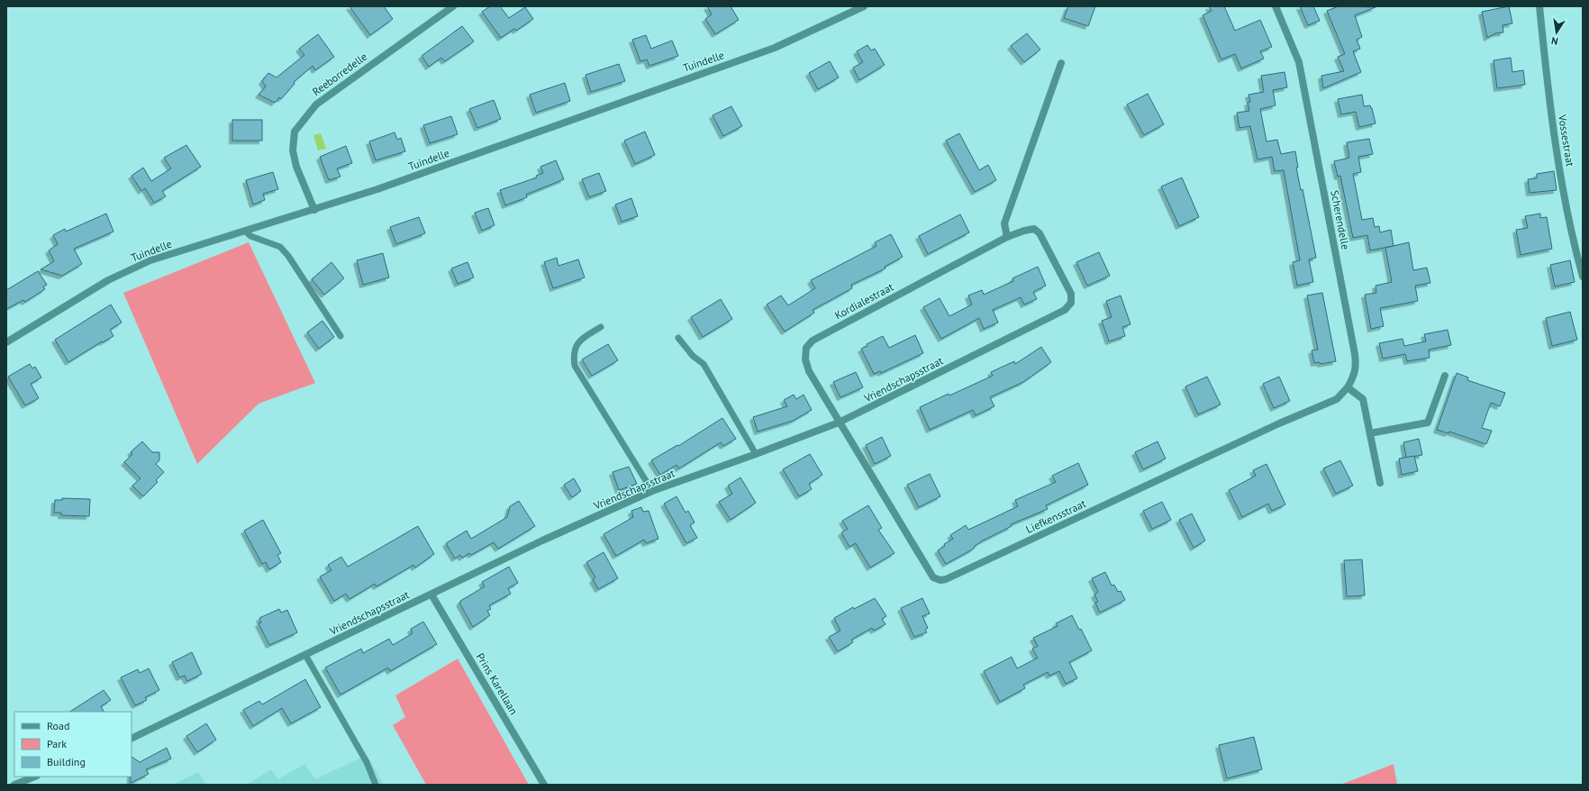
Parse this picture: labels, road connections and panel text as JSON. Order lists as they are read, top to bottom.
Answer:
{
  "streets": {
    "street": [
      "Tuindelle",
      "Reeborredelle",
      "Vossestraat",
      "Scherendelle",
      "Kordialestraat",
      "Vriendschapsstraat",
      "Liefkensstraat",
      "Prins Karellaan"
    ]
  },
  "crossings": [
    ["Tuindelle", "Reeborredelle"],
    ["Scherendelle", "Liefkensstraat"],
    ["Kordialestraat", "Vriendschapsstraat"],
    ["Kordialestraat", "Liefkensstraat"],
    ["Vriendschapsstraat", "Liefkensstraat"],
    ["Vriendschapsstraat", "Prins Karellaan"]
  ],
  "legend": ["Road", "Park", "Building"],
  "north": "bottom"
}
